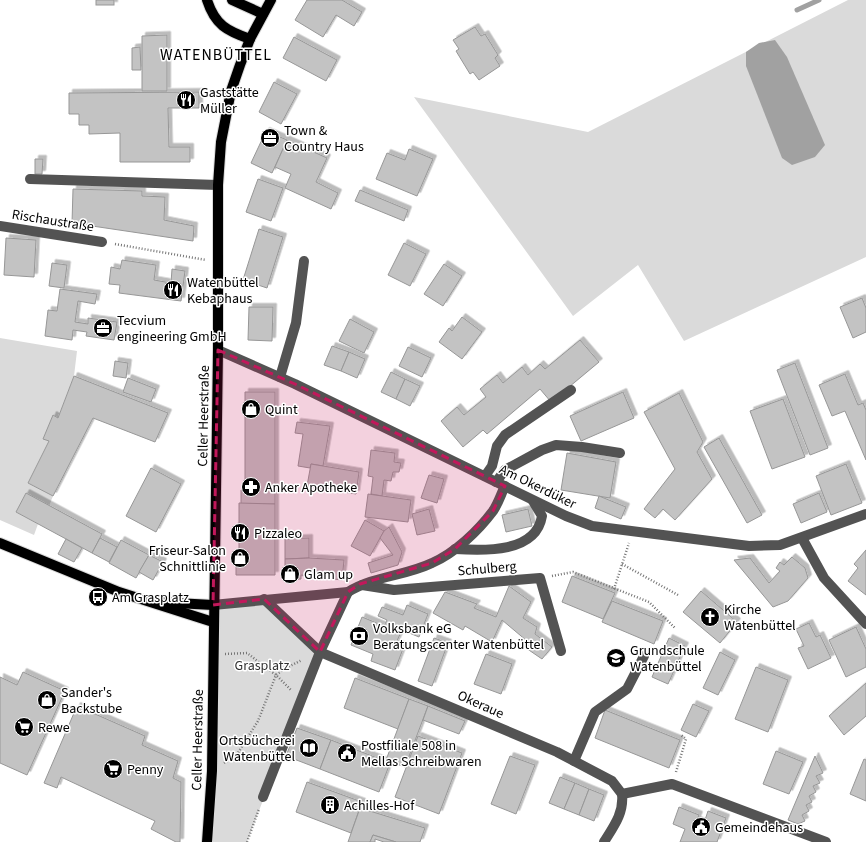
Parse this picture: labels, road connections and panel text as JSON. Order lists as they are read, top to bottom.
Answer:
{
  "streets": {
    "main road": ["Celler Heerstraße"],
    "street": [
      "Rischaustraße",
      "Am Okerdüker",
      "Schulberg",
      "Okeraue"
    ]
  },
  "crossings": [
    ["Celler Heerstraße", "Am Okerdüker"],
    ["Am Okerdüker", "Schulberg"]
  ],
  "districts": ["WATENBÜTTEL"],
  "parks": ["Grasplatz"],
  "places": {
    "restaurant": ["Gaststätte Müller", "Watenbüttel Kebaphaus", "Pizzaleo"],
    "office": ["Town & Country Haus", "Tecvium engineering GmbH"],
    "shop": [
      "Quint",
      "Friseur-Salon Schnittlinie",
      "Glam up",
      "Sander's Backstube"
    ],
    "pharmacy": ["Anker Apotheke"],
    "bus stop": ["Am Grasplatz"],
    "church": ["Kirche Watenbüttel"],
    "bank": ["Volksbank eG Beratungscenter Watenbüttel"],
    "school or university": ["Grundschule Watenbüttel"],
    "supermarket": ["Rewe", "Penny"],
    "library": ["Ortsbücherei Watenbüttel"],
    "public building": ["Postfiliale 508 in Mellas Schreibwaren", "Gemeindehaus"],
    "building": ["Achilles-Hof"]
  }
}
